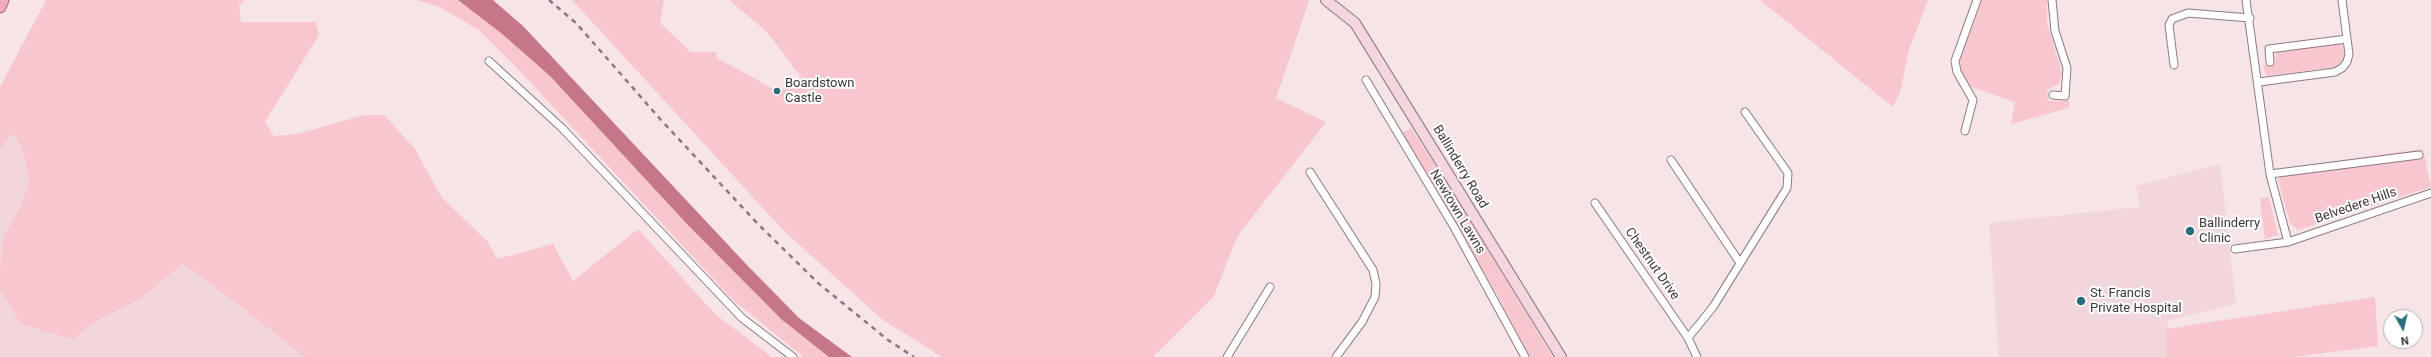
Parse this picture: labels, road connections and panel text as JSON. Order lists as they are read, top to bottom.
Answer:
{
  "streets": {
    "street": [
      "Ballinderry Road",
      "Belvedere Hills",
      "Newtown Lawns",
      "Chestnut Drive"
    ]
  },
  "places": ["Boardstown Castle", "Ballinderry Clinic", "St. Francis Private Hospital"],
  "north": "bottom"
}
